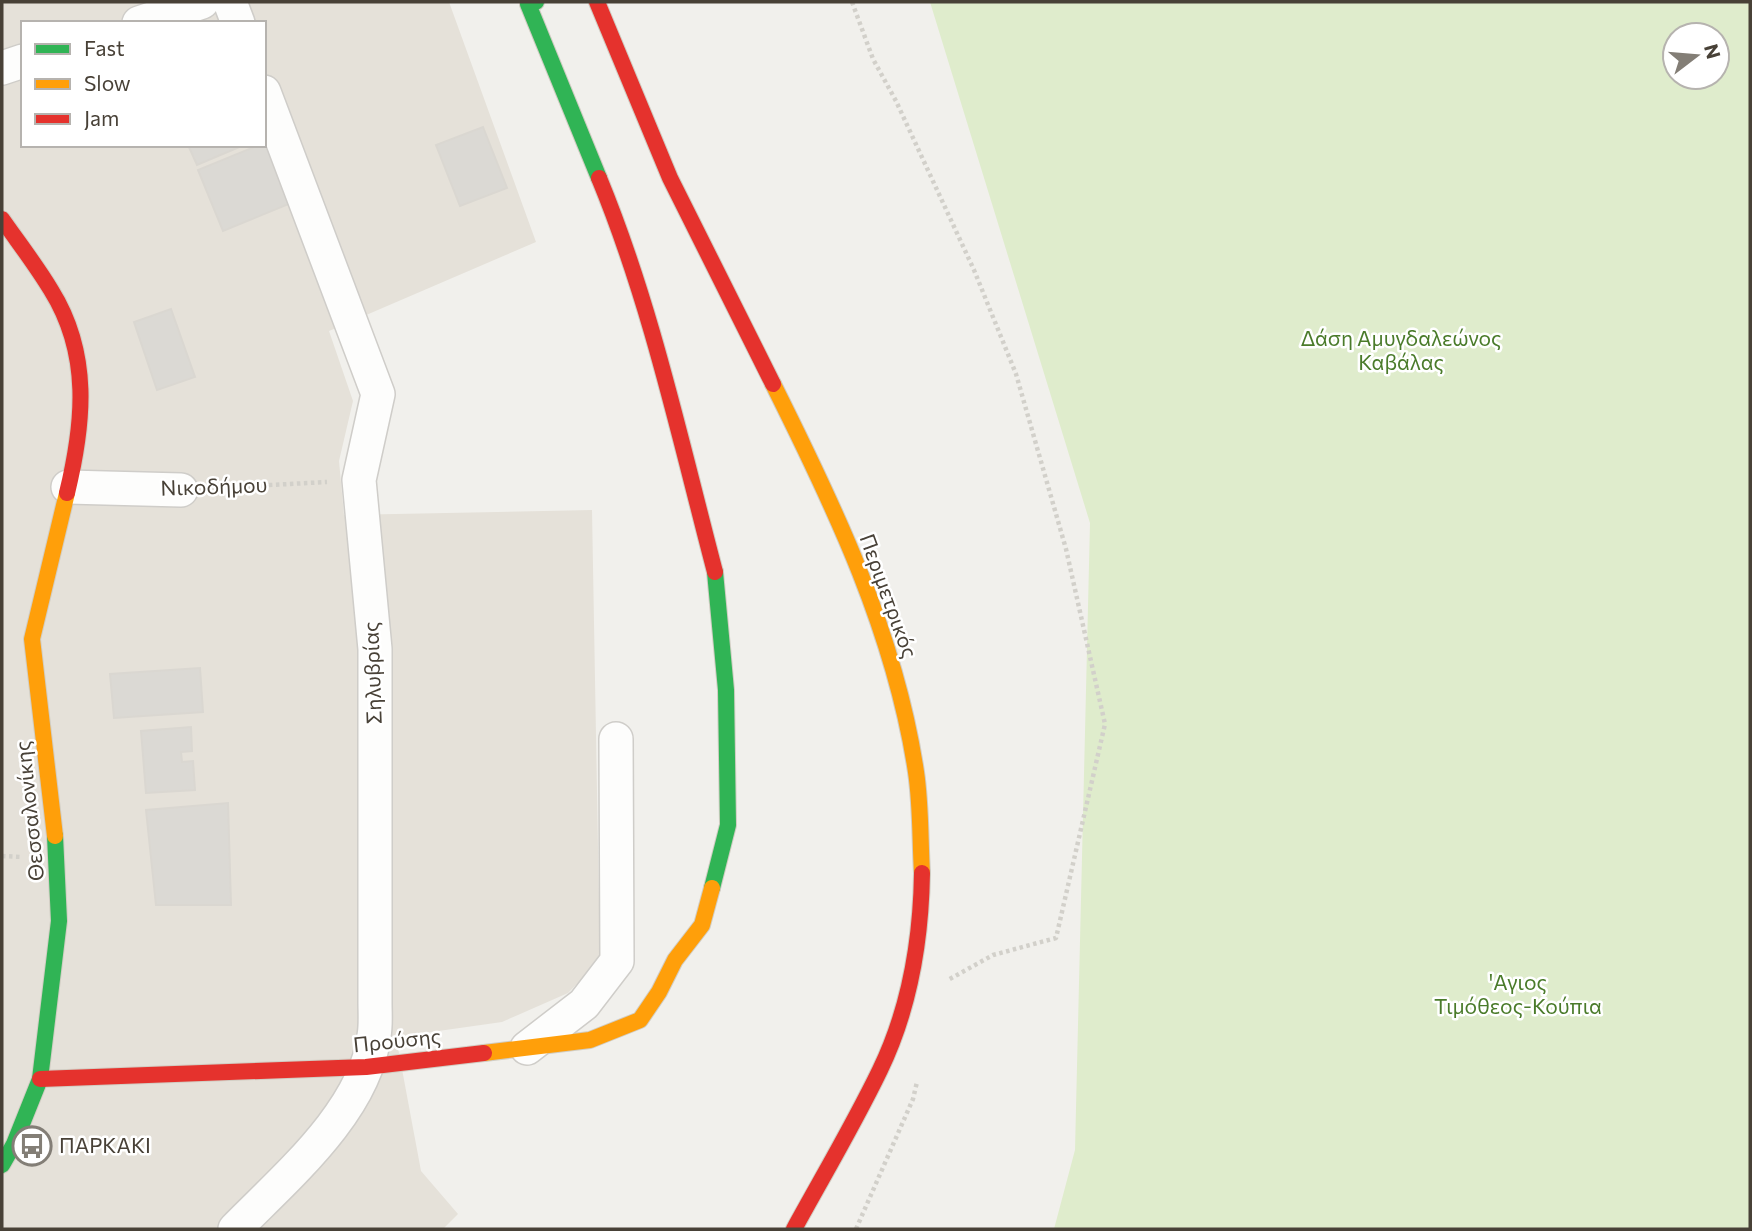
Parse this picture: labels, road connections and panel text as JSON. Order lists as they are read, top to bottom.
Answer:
{
  "streets": {
    "street": [
      "Νικοδήμου",
      "Περιμετρικός",
      "Σηλυβρίας",
      "Θεσσαλονίκης",
      "Προύσης"
    ]
  },
  "crossings": [
    ["Νικοδήμου", "Σηλυβρίας"],
    ["Νικοδήμου", "Θεσσαλονίκης"],
    ["Σηλυβρίας", "Προύσης"],
    ["Θεσσαλονίκης", "Προύσης"]
  ],
  "parks": ["Δάση Αμυγδαλεώνος Καβάλας", "'Αγιος Τιμόθεος-Κούπια"],
  "places": {
    "bus stop": ["ΠΑΡΚΑΚΙ"]
  },
  "legend": ["Fast", "Slow", "Jam"],
  "north": "right"
}
